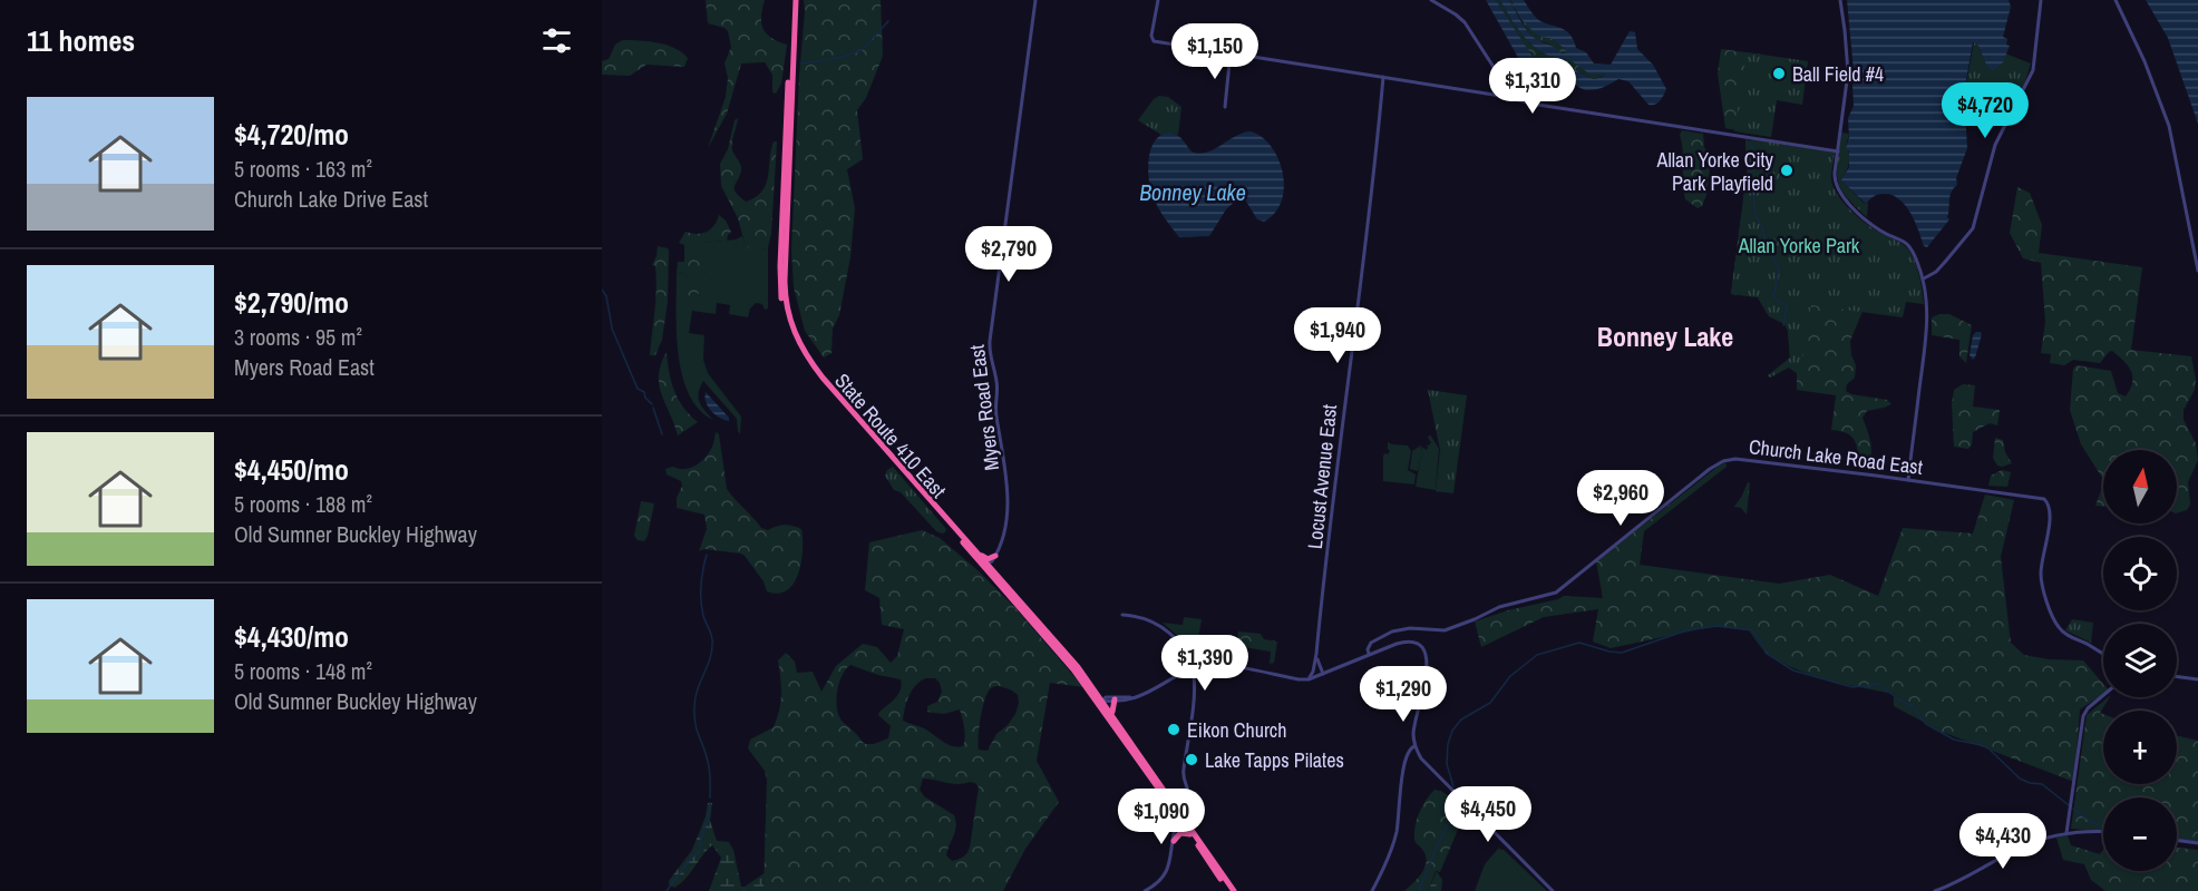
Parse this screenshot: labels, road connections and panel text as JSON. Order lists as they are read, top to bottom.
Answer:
{
  "streets": {
    "highway": ["State Route 410 East"],
    "street": ["Myers Road East", "Church Lake Road East", "Locust Avenue East"]
  },
  "crossings": [
    ["Myers Road East", "State Route 410 East"]
  ],
  "districts": ["Bonney Lake"],
  "water": ["Bonney Lake"],
  "parks": ["Allan Yorke Park"],
  "places": [
    "Ball Field #4",
    "Allan Yorke City Park Playfield",
    "Eikon Church",
    "Lake Tapps Pilates"
  ],
  "north": "top",
  "page": {
    "heading": "11 homes",
    "price": [
      "$1,150",
      "$1,310",
      "$4,720",
      "$2,790",
      "$1,940",
      "$2,960",
      "$1,390",
      "$1,290",
      "$4,450",
      "$1,090",
      "$4,430"
    ],
    "list": [
      {
        "name": "$4,720/mo",
        "note": "5 rooms · 163 m² · Church Lake Drive East"
      },
      {
        "name": "$2,790/mo",
        "note": "3 rooms · 95 m² · Myers Road East"
      },
      {
        "name": "$4,450/mo",
        "note": "5 rooms · 188 m² · Old Sumner Buckley Highway"
      },
      {
        "name": "$4,430/mo",
        "note": "5 rooms · 148 m² · Old Sumner Buckley Highway"
      }
    ],
    "map_buttons": ["+", "−"]
  }
}
